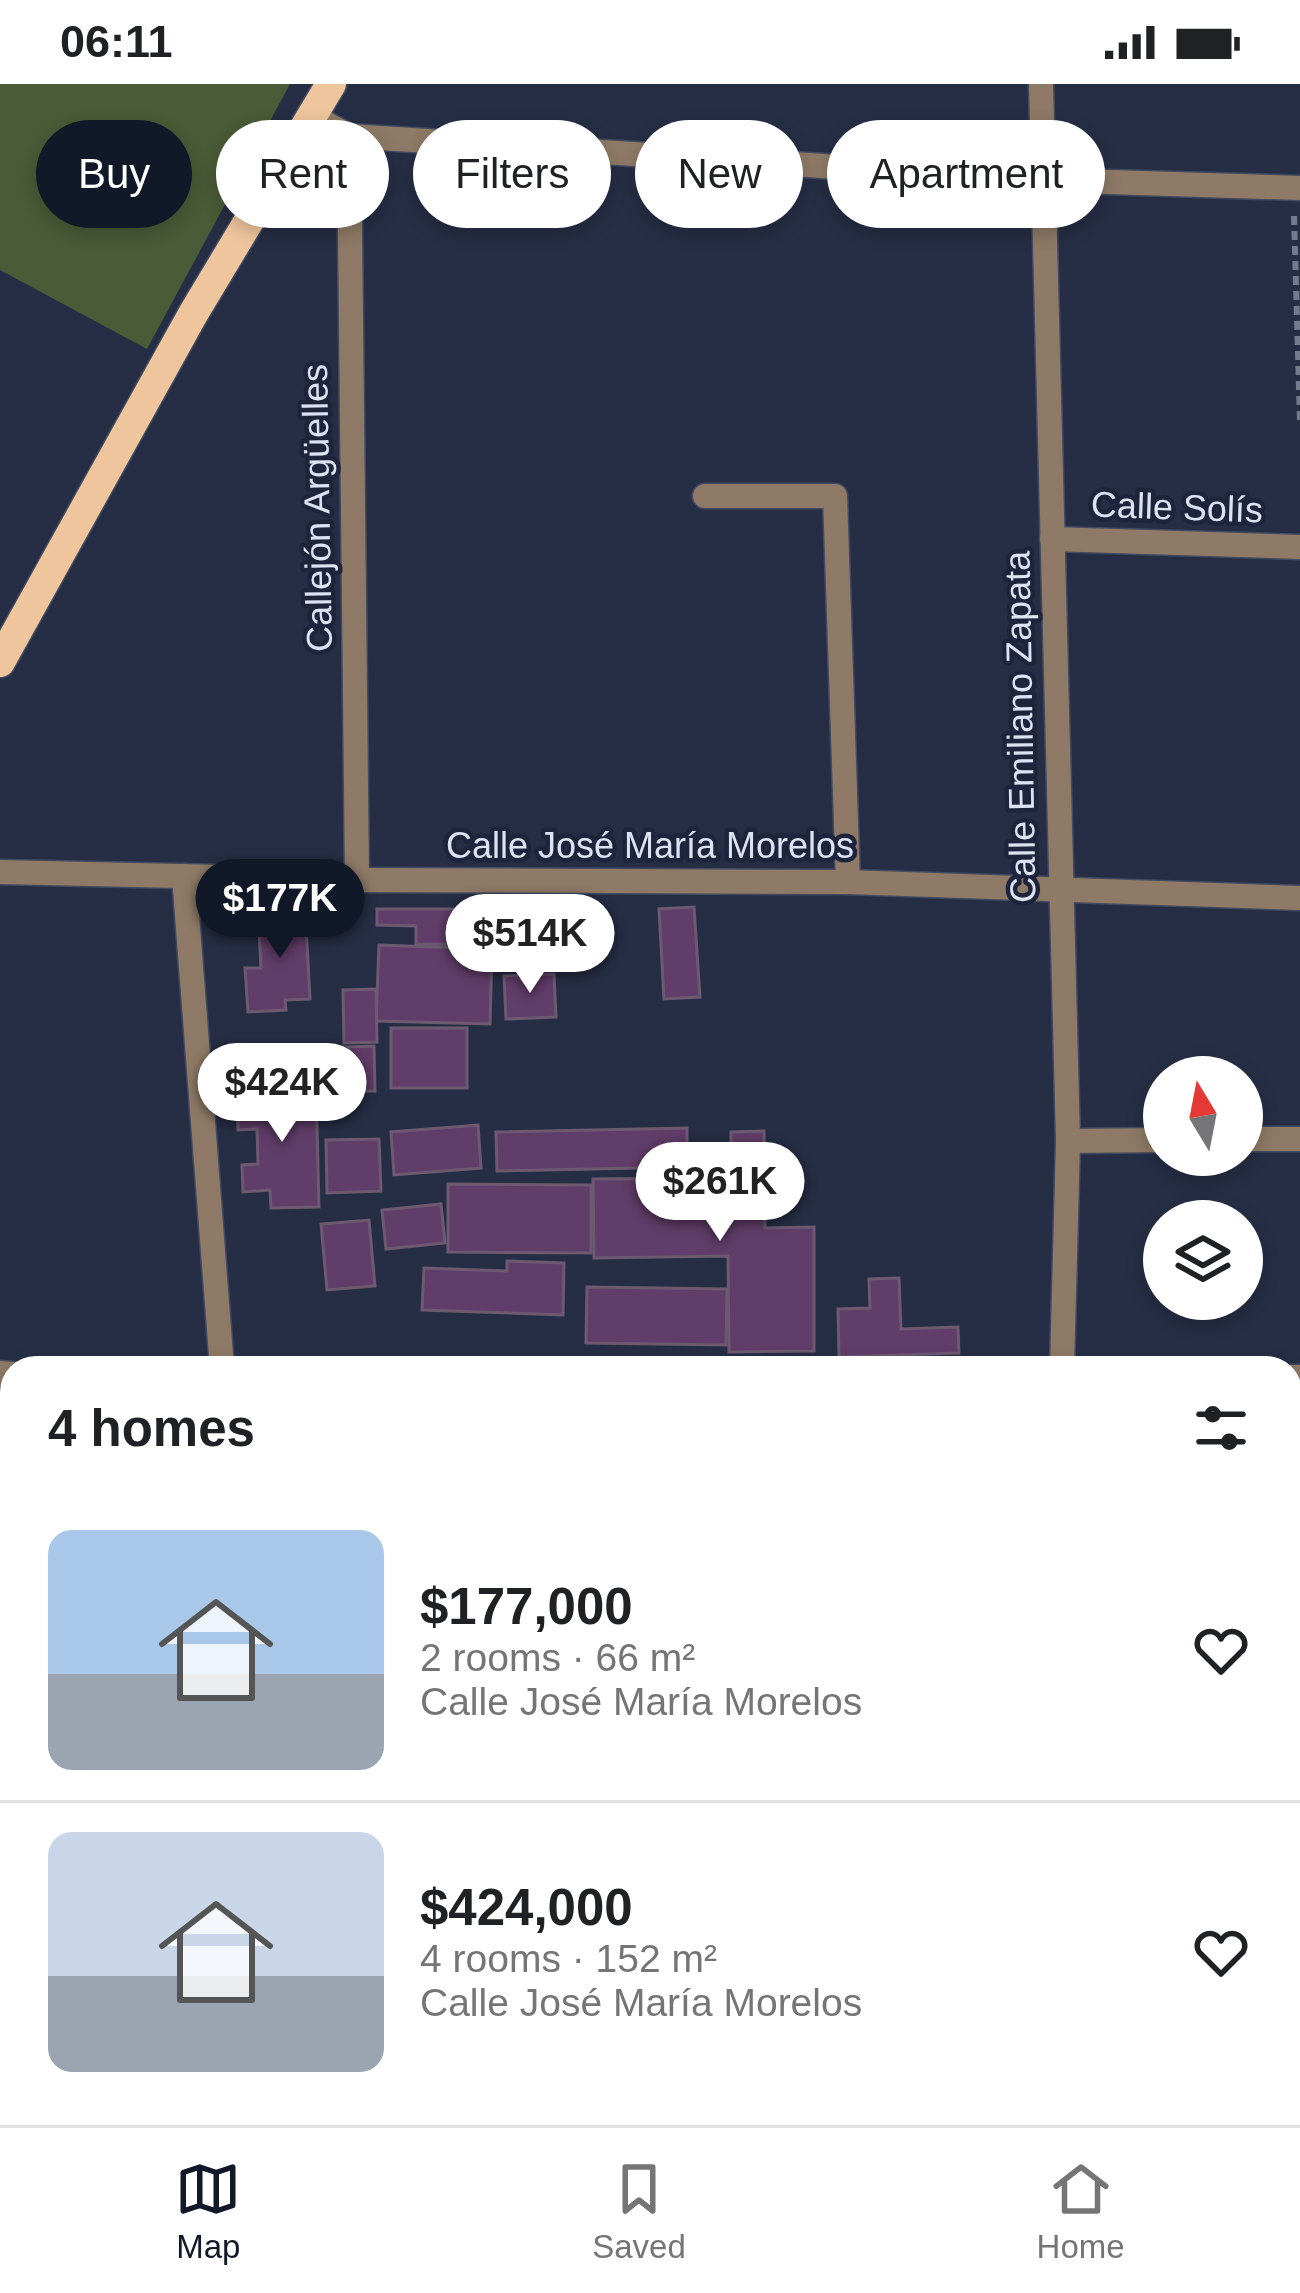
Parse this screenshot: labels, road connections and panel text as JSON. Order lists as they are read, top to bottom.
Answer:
{
  "streets": {
    "street": [
      "Calle Solís",
      "Callejón Argüelles",
      "Calle Emiliano Zapata",
      "Calle José María Morelos"
    ]
  },
  "crossings": [
    ["Calle Solís", "Calle Emiliano Zapata"],
    ["Callejón Argüelles", "Calle José María Morelos"],
    ["Calle Emiliano Zapata", "Calle José María Morelos"]
  ],
  "north": "top",
  "page": {
    "status": "06:11",
    "chip": [
      "Buy",
      "Rent",
      "Filters",
      "New",
      "Apartment"
    ],
    "price": [
      "$177K",
      "$514K",
      "$424K",
      "$261K"
    ],
    "heading": "4 homes",
    "list": [
      {
        "name": "$177,000",
        "note": "2 rooms · 66 m² · Calle José María Morelos"
      },
      {
        "name": "$424,000",
        "note": "4 rooms · 152 m² · Calle José María Morelos"
      }
    ],
    "tabs": ["Map", "Saved", "Home"]
  }
}
